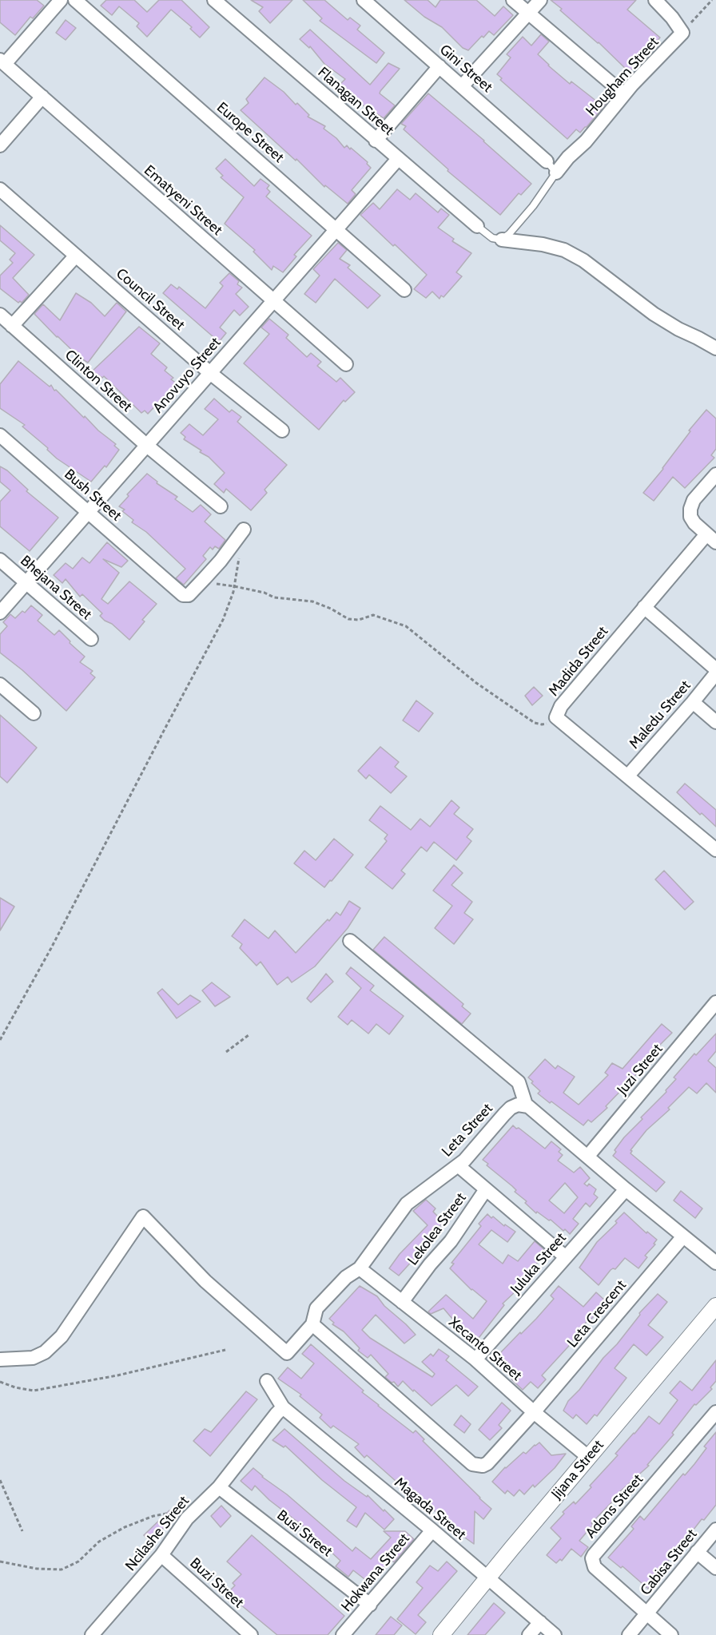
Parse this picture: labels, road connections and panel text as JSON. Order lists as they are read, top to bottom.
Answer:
{
  "streets": {
    "street": [
      "Gini Street",
      "Hougham Street",
      "Flanagan Street",
      "Europe Street",
      "Ematyeni Street",
      "Council Street",
      "Anovuyo Street",
      "Clinton Street",
      "Bush Street",
      "Bhejana Street",
      "Madida Street",
      "Maledu Street",
      "Juzi Street",
      "Leta Street",
      "Lekolea Street",
      "Juluka Street",
      "Leta Crescent",
      "Xecanto Street",
      "Jijana Street",
      "Adons Street",
      "Magada Street",
      "Ncilashe Street",
      "Busi Street",
      "Cabisa Street",
      "Hokwana Street",
      "Buzi Street"
    ]
  },
  "crossings": [
    ["Flanagan Street", "Anovuyo Street"],
    ["Europe Street", "Anovuyo Street"],
    ["Ematyeni Street", "Anovuyo Street"],
    ["Council Street", "Anovuyo Street"],
    ["Anovuyo Street", "Clinton Street"],
    ["Anovuyo Street", "Bush Street"],
    ["Anovuyo Street", "Bhejana Street"],
    ["Madida Street", "Maledu Street"],
    ["Leta Street", "Xecanto Street"],
    ["Lekolea Street", "Juluka Street"],
    ["Lekolea Street", "Xecanto Street"],
    ["Juluka Street", "Xecanto Street"],
    ["Leta Crescent", "Xecanto Street"],
    ["Xecanto Street", "Jijana Street"],
    ["Jijana Street", "Magada Street"],
    ["Adons Street", "Cabisa Street"],
    ["Magada Street", "Ncilashe Street"],
    ["Magada Street", "Hokwana Street"],
    ["Ncilashe Street", "Busi Street"],
    ["Ncilashe Street", "Buzi Street"],
    ["Busi Street", "Hokwana Street"]
  ]
}
